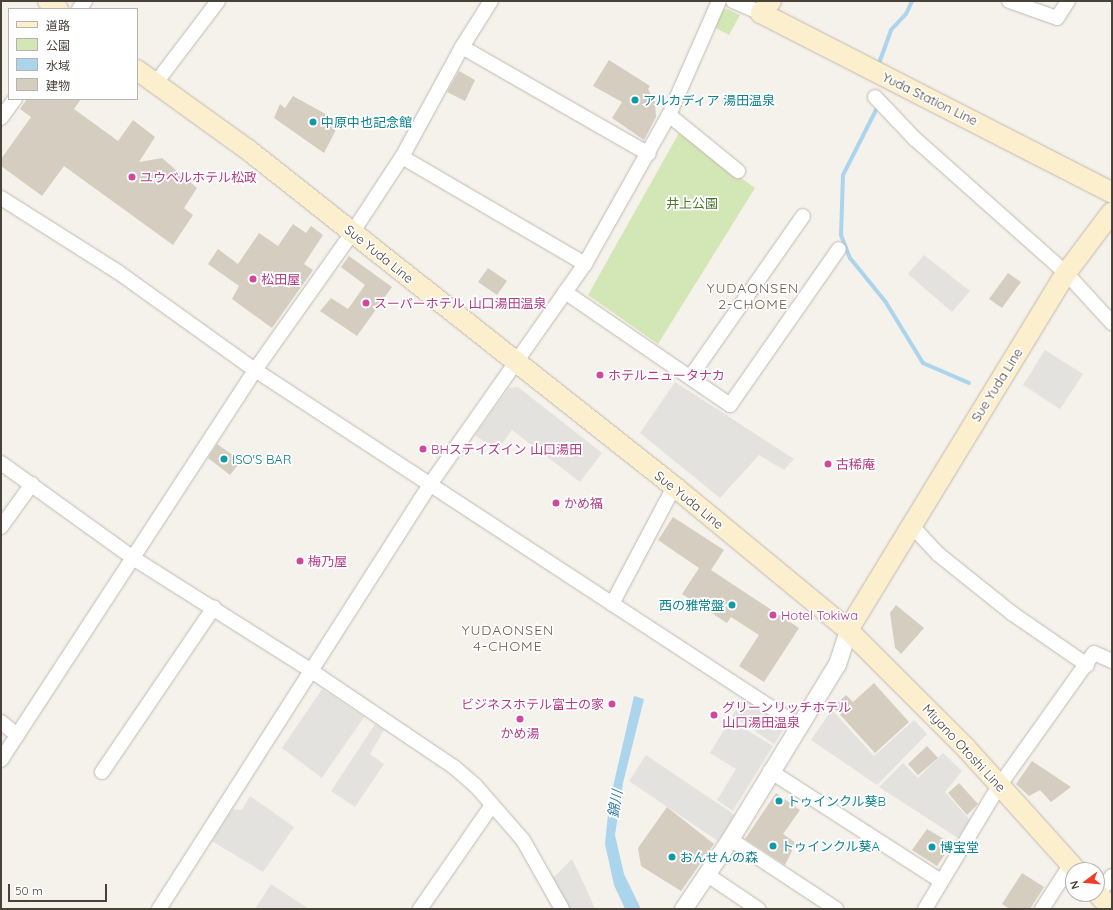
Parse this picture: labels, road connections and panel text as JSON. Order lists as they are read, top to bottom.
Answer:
{
  "streets": {
    "main road": ["Yuda Station Line", "Sue Yuda Line", "Miyano Otoshi Line"]
  },
  "crossings": [
    ["Sue Yuda Line", "Miyano Otoshi Line"]
  ],
  "districts": ["YUDAONSEN 2-CHOME", "YUDAONSEN 4-CHOME"],
  "water": ["錦川"],
  "parks": ["井上公園"],
  "places": [
    "アルカディア 湯田温泉",
    "中原中也記念館",
    "ユウベルホテル松政",
    "松田屋",
    "スーパーホテル 山口湯田温泉",
    "ホテルニュータナカ",
    "BHステイズイン 山口湯田",
    "ISO'S BAR",
    "古稀庵",
    "かめ福",
    "梅乃屋",
    "西の雅常盤",
    "Hotel Tokiwa",
    "ビジネスホテル富士の家",
    "グリーンリッチホテル 山口湯田温泉",
    "かめ湯",
    "トゥインクル葵B",
    "トゥインクル葵A",
    "博宝堂",
    "おんせんの森"
  ],
  "legend": [
    "道路",
    "公園",
    "水域",
    "建物"
  ],
  "scale_bar": "50 m",
  "north": "left"
}
